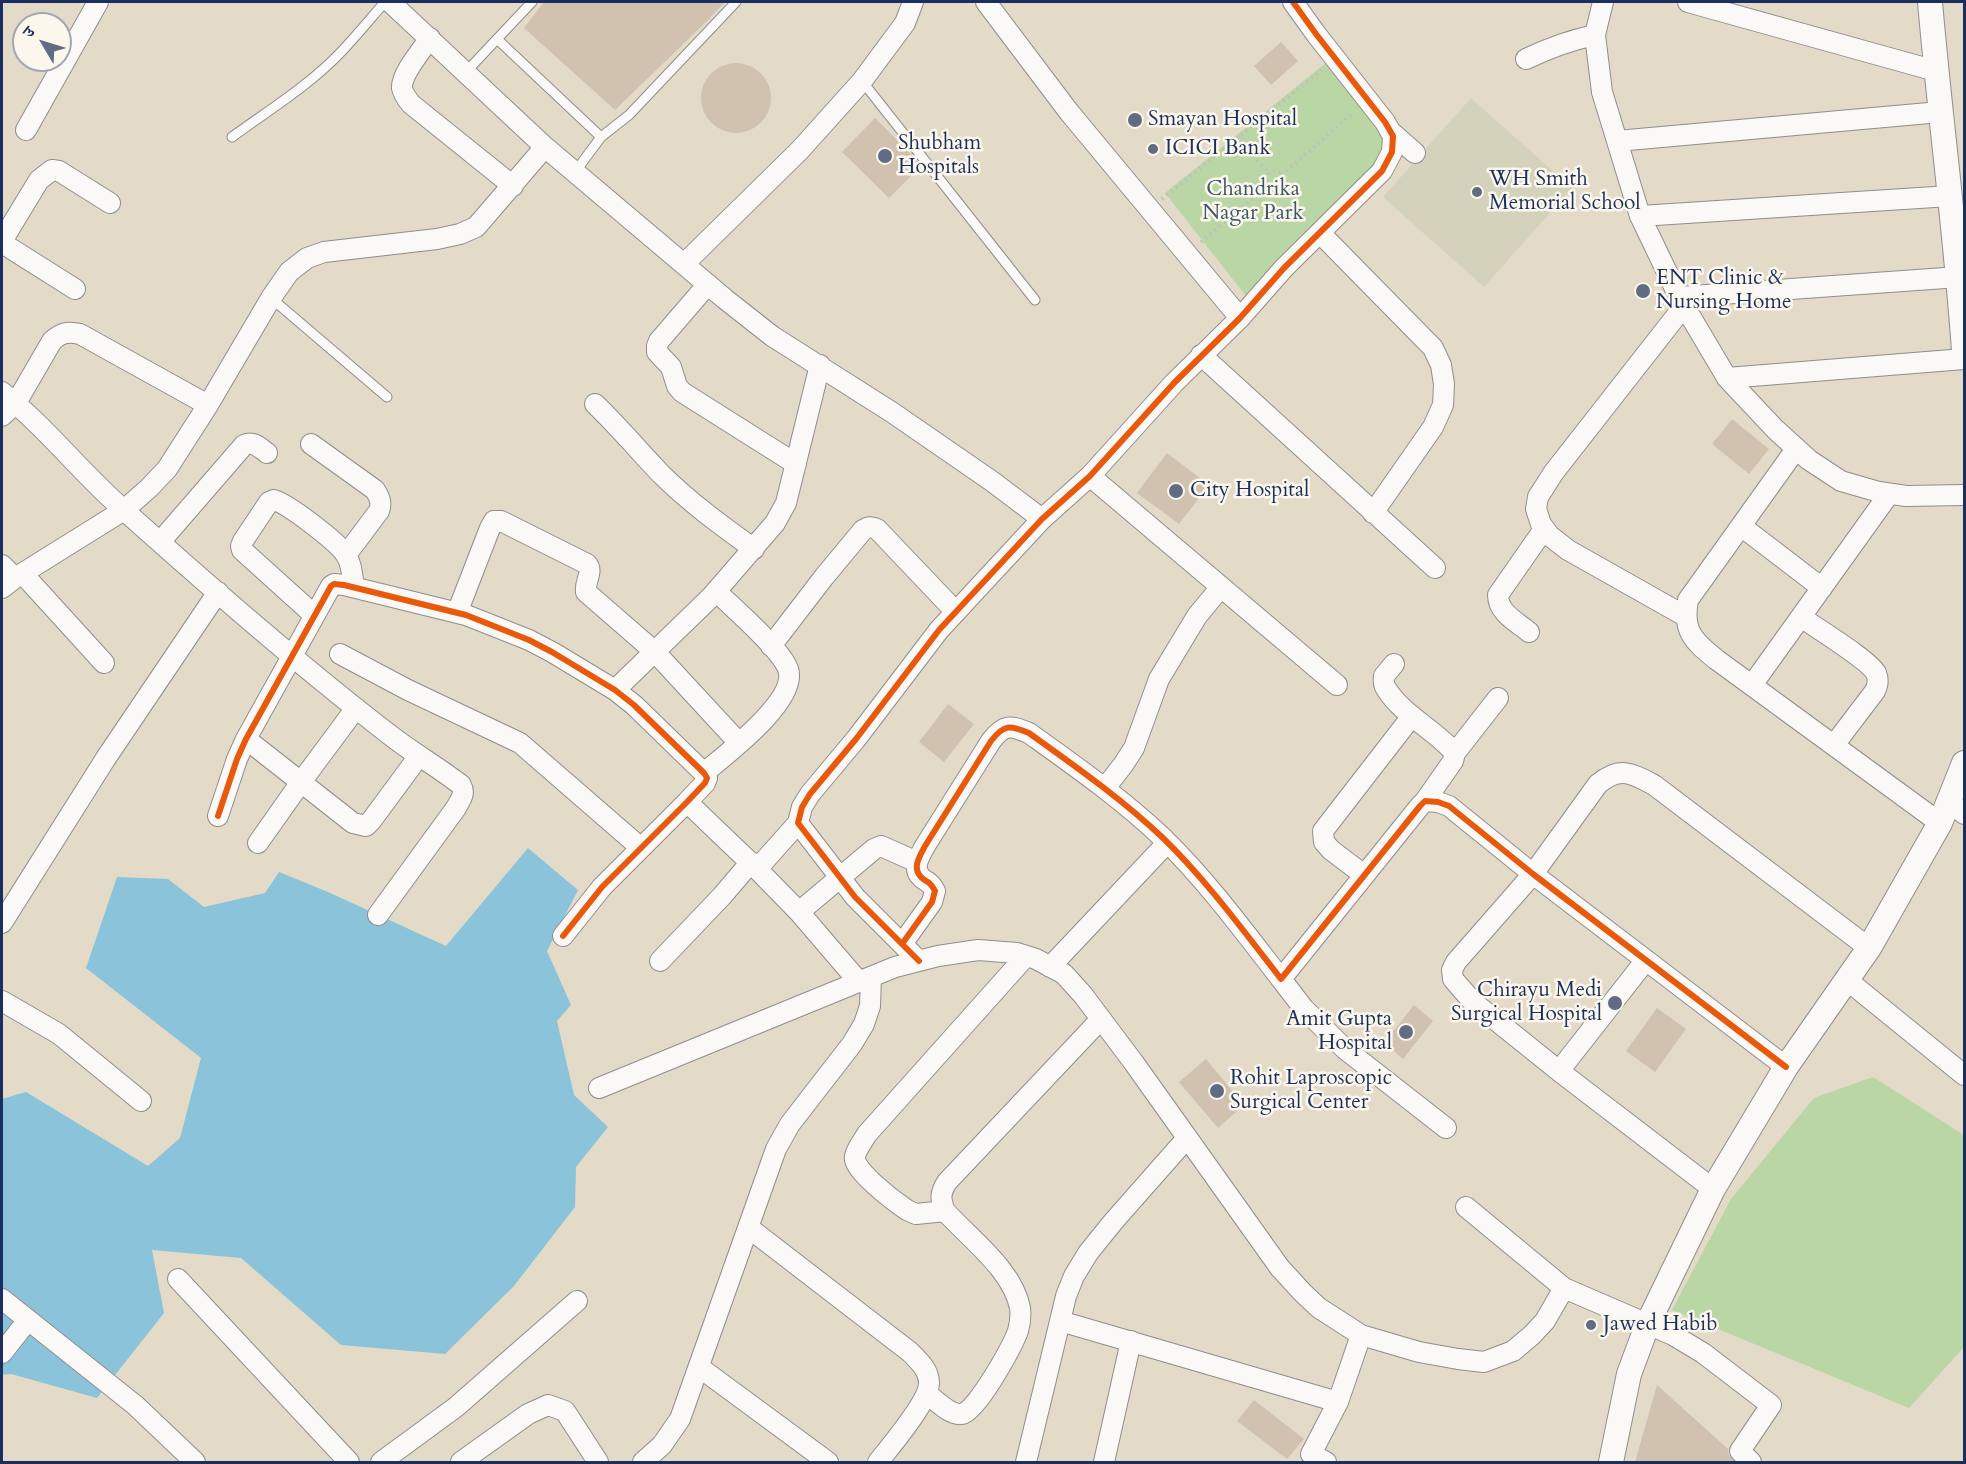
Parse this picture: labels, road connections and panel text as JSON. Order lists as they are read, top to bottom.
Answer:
{
  "parks": ["Chandrika Nagar Park"],
  "places": [
    "Smayan Hospital",
    "ICICI Bank",
    "Shubham Hospitals",
    "WH Smith Memorial School",
    "ENT Clinic & Nursing Home",
    "City Hospital",
    "Chirayu Medi Surgical Hospital",
    "Amit Gupta Hospital",
    "Rohit Laproscopic Surgical Center",
    "Jawed Habib"
  ],
  "north": "top left"
}
